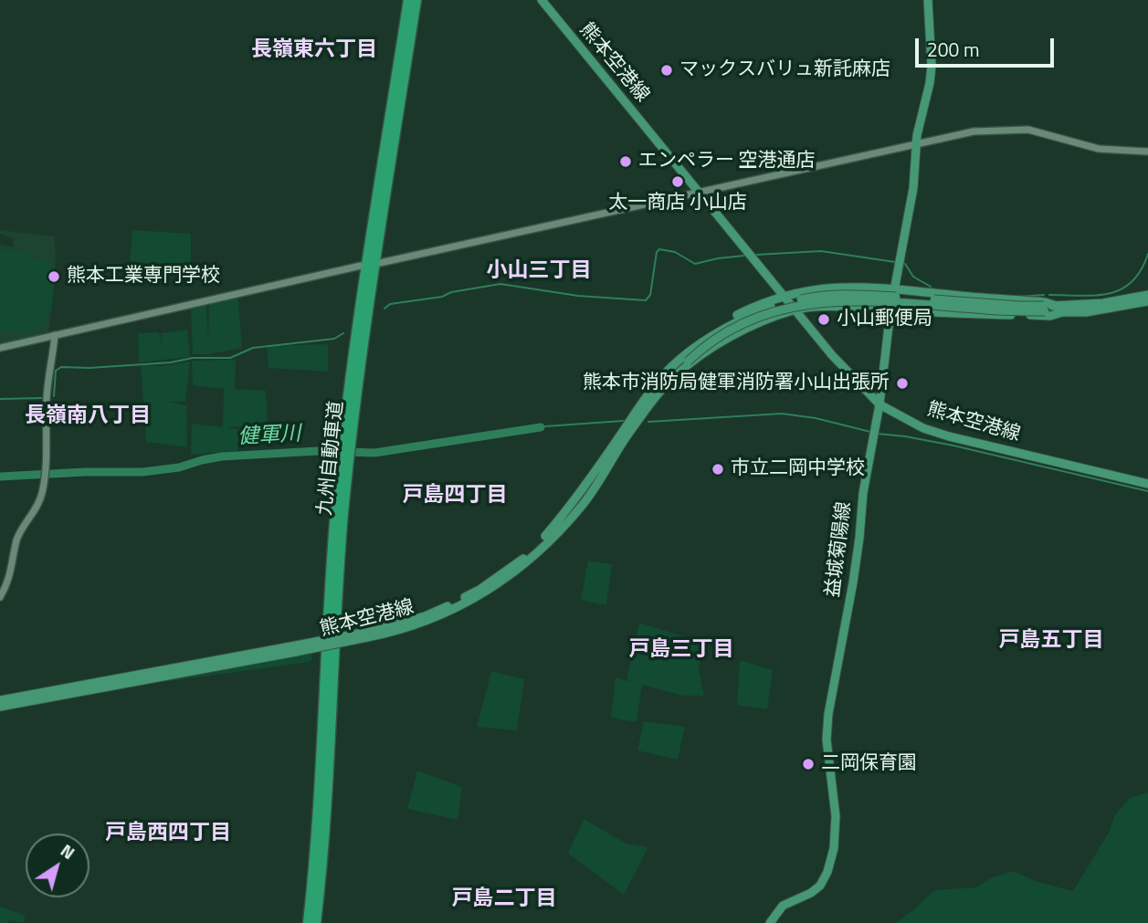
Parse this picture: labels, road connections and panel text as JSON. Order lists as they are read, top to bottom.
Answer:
{
  "streets": {
    "highway": ["九州自動車道"],
    "main road": ["熊本空港線", "益城菊陽線"]
  },
  "crossings": [
    ["熊本空港線", "益城菊陽線"]
  ],
  "districts": [
    "長嶺東六丁目",
    "小山三丁目",
    "長嶺南八丁目",
    "戸島四丁目",
    "戸島五丁目",
    "戸島三丁目",
    "戸島西四丁目",
    "戸島二丁目"
  ],
  "water": ["健軍川"],
  "places": [
    "マックスバリュ新託麻店",
    "エンペラー 空港通店",
    "太一商店 小山店",
    "熊本工業専門学校",
    "小山郵便局",
    "熊本市消防局健軍消防署小山出張所",
    "市立二岡中学校",
    "二岡保育園"
  ],
  "scale_bar": "200 m",
  "north": "top right"
}
